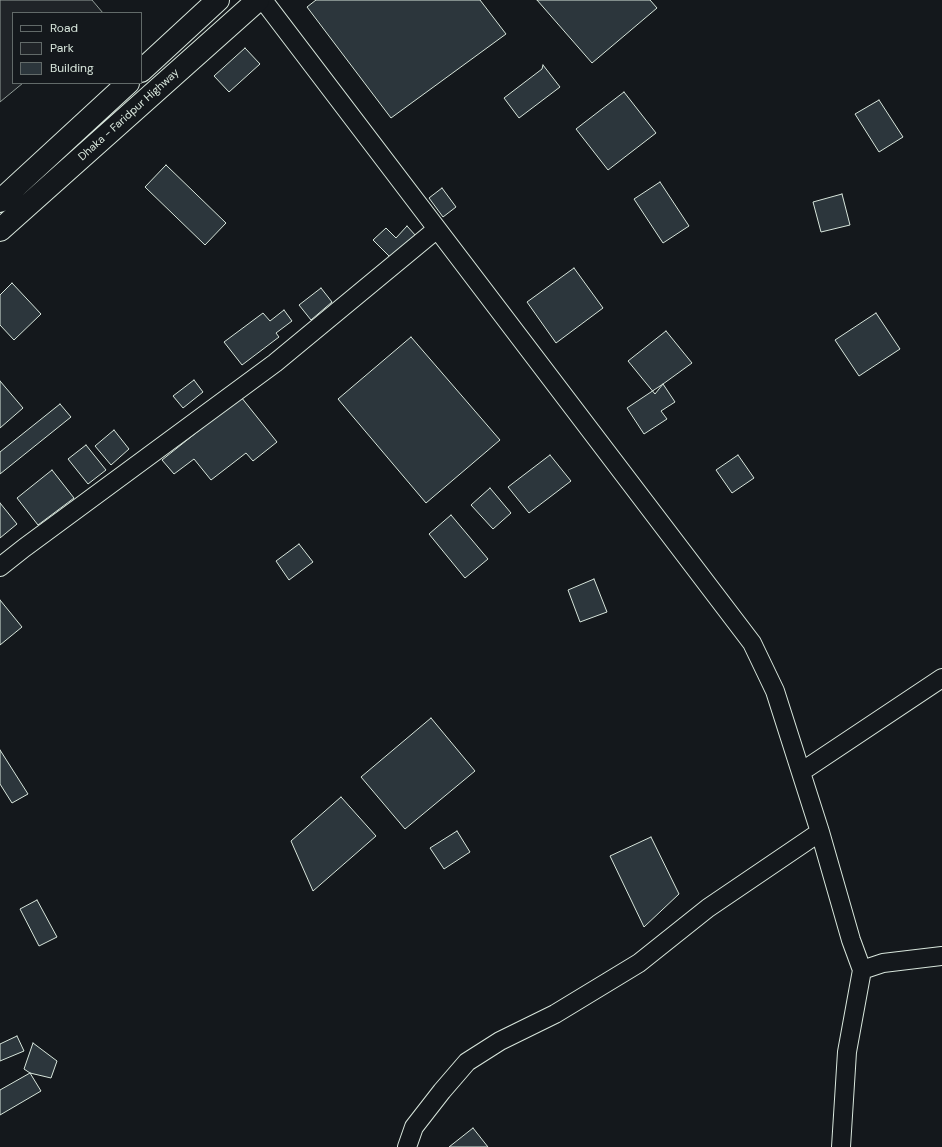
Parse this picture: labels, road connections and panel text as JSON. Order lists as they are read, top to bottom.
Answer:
{
  "streets": {
    "highway": ["Dhaka - Faridpur Highway"]
  },
  "legend": ["Road", "Park", "Building"]
}
